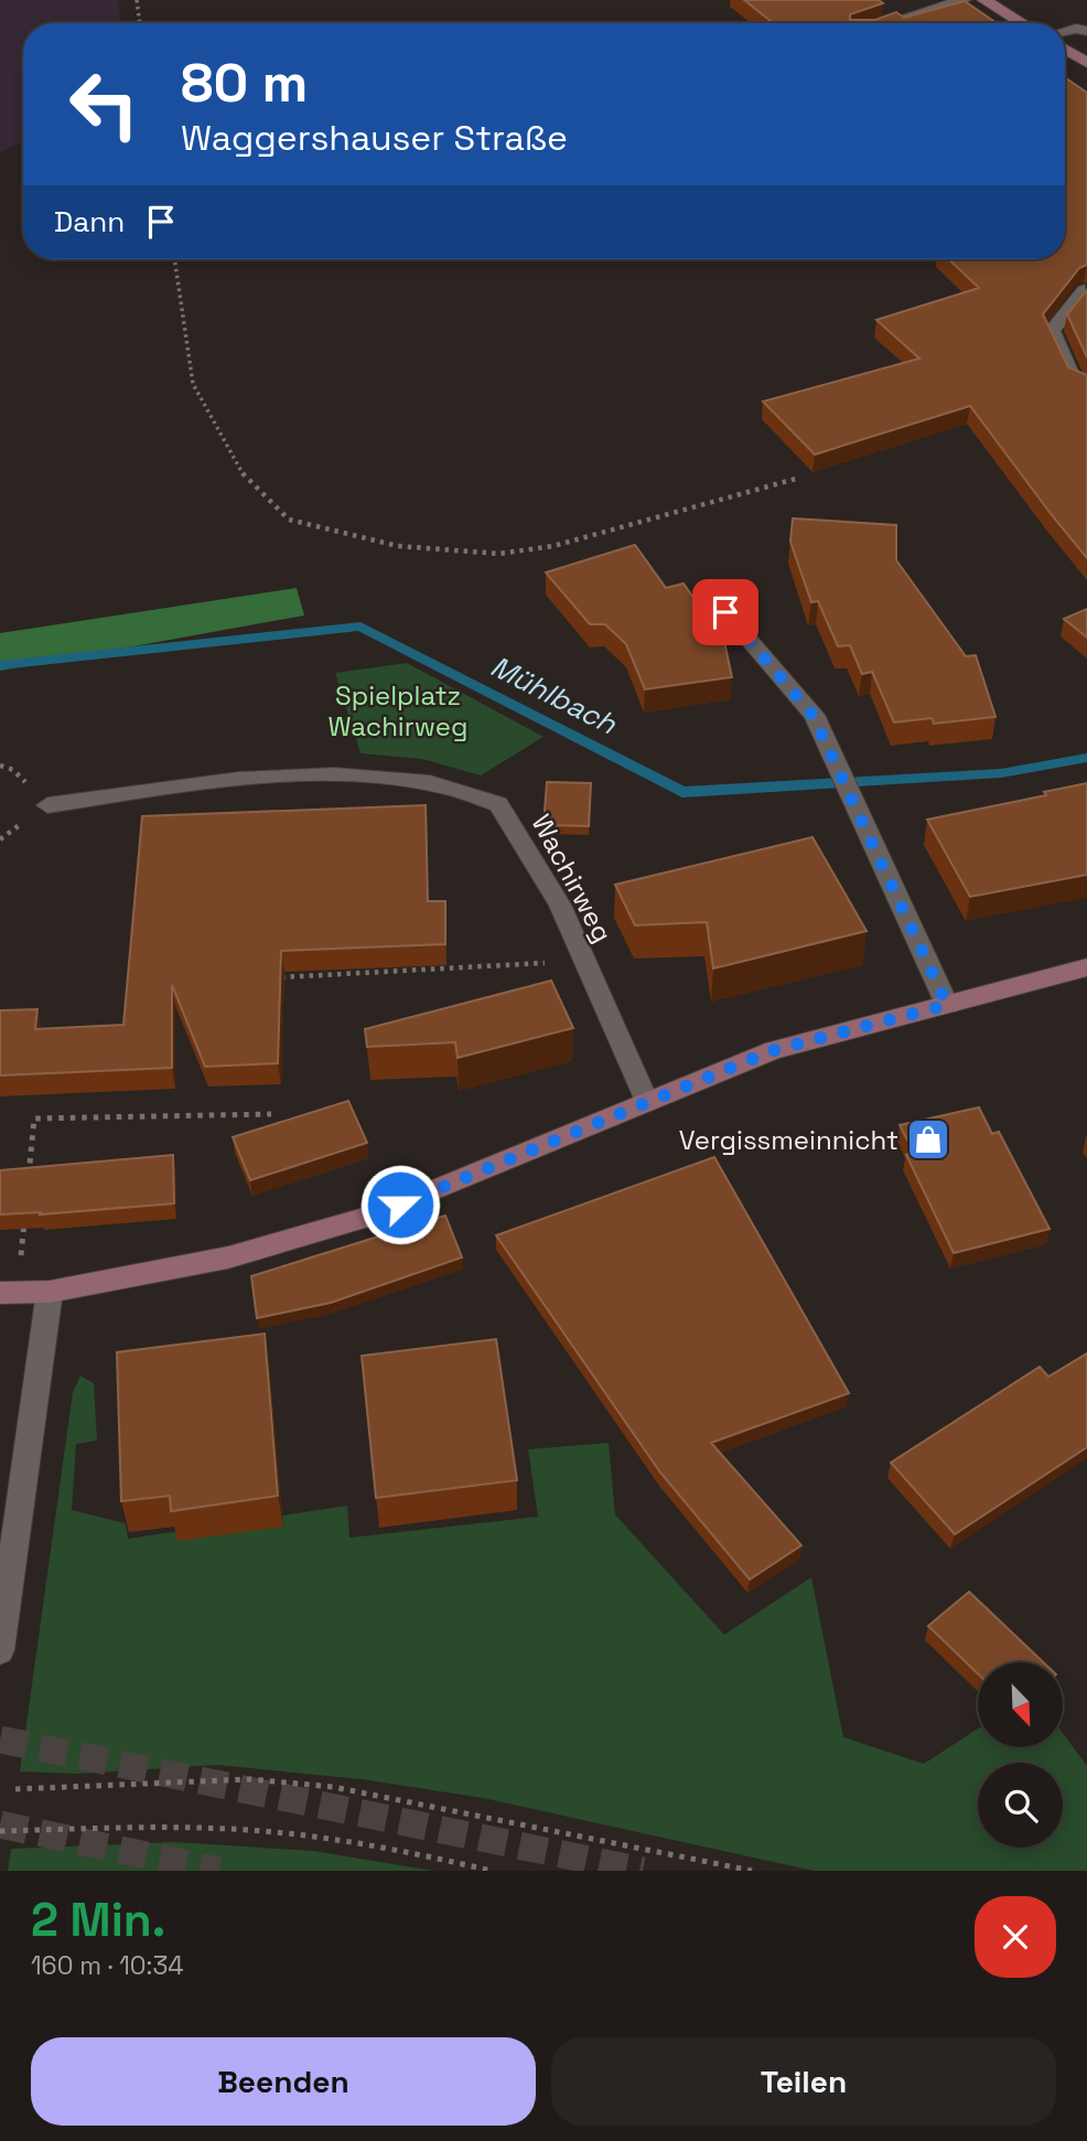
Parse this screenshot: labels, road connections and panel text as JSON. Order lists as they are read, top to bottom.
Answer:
{
  "streets": {
    "street": ["Wachirweg"]
  },
  "water": ["Mühlbach"],
  "parks": ["Spielplatz Wachirweg"],
  "places": {
    "shop": ["Vergissmeinnicht"]
  },
  "north": "bottom right",
  "page": {
    "turn": ["80 m", "Waggershauser Straße"],
    "then": "Dann",
    "heading": ["2 Min.", "160 m · 10:34"],
    "buttons": ["Beenden", "Teilen"]
  }
}
